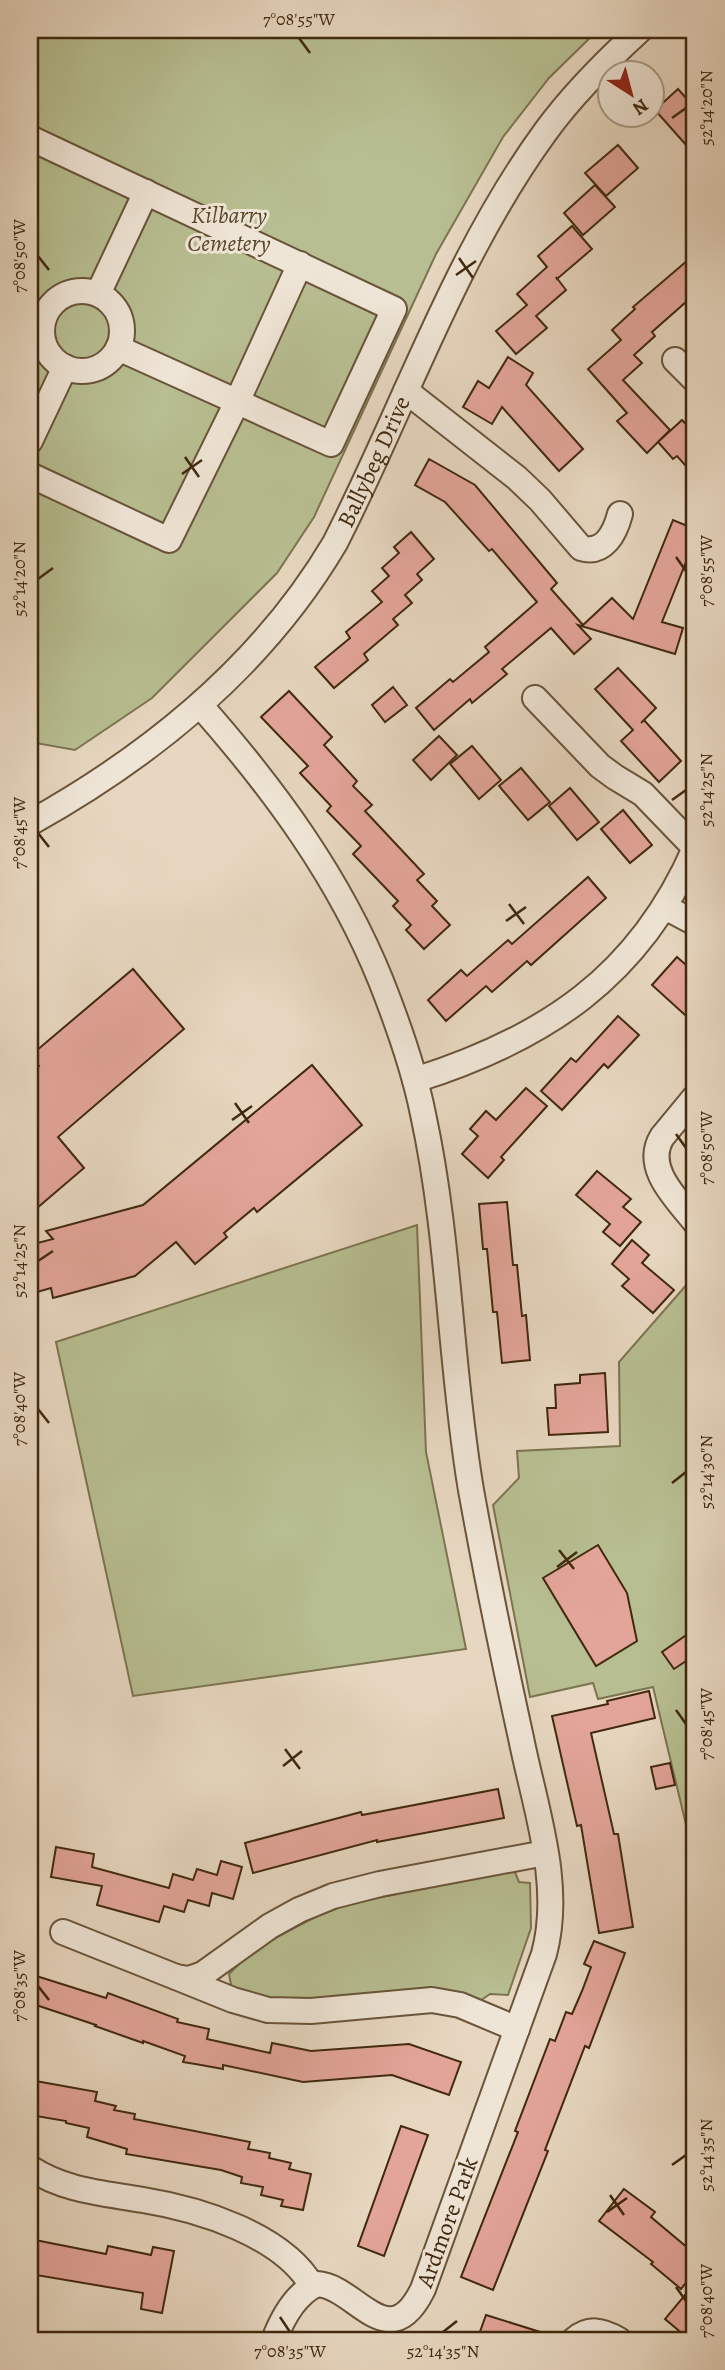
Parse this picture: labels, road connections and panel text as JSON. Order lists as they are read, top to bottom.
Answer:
{
  "streets": {
    "street": ["Ballybeg Drive", "Ardmore Park"]
  },
  "crossings": [
    ["Ballybeg Drive", "Ardmore Park"]
  ],
  "parks": ["Kilbarry Cemetery"],
  "north": "bottom right",
  "coordinates": [
    "7°08'55\"W",
    "52°14'20\"N",
    "7°08'50\"W",
    "52°14'25\"N",
    "7°08'45\"W",
    "7°08'40\"W",
    "52°14'30\"N",
    "7°08'35\"W",
    "52°14'35\"N"
  ]
}
